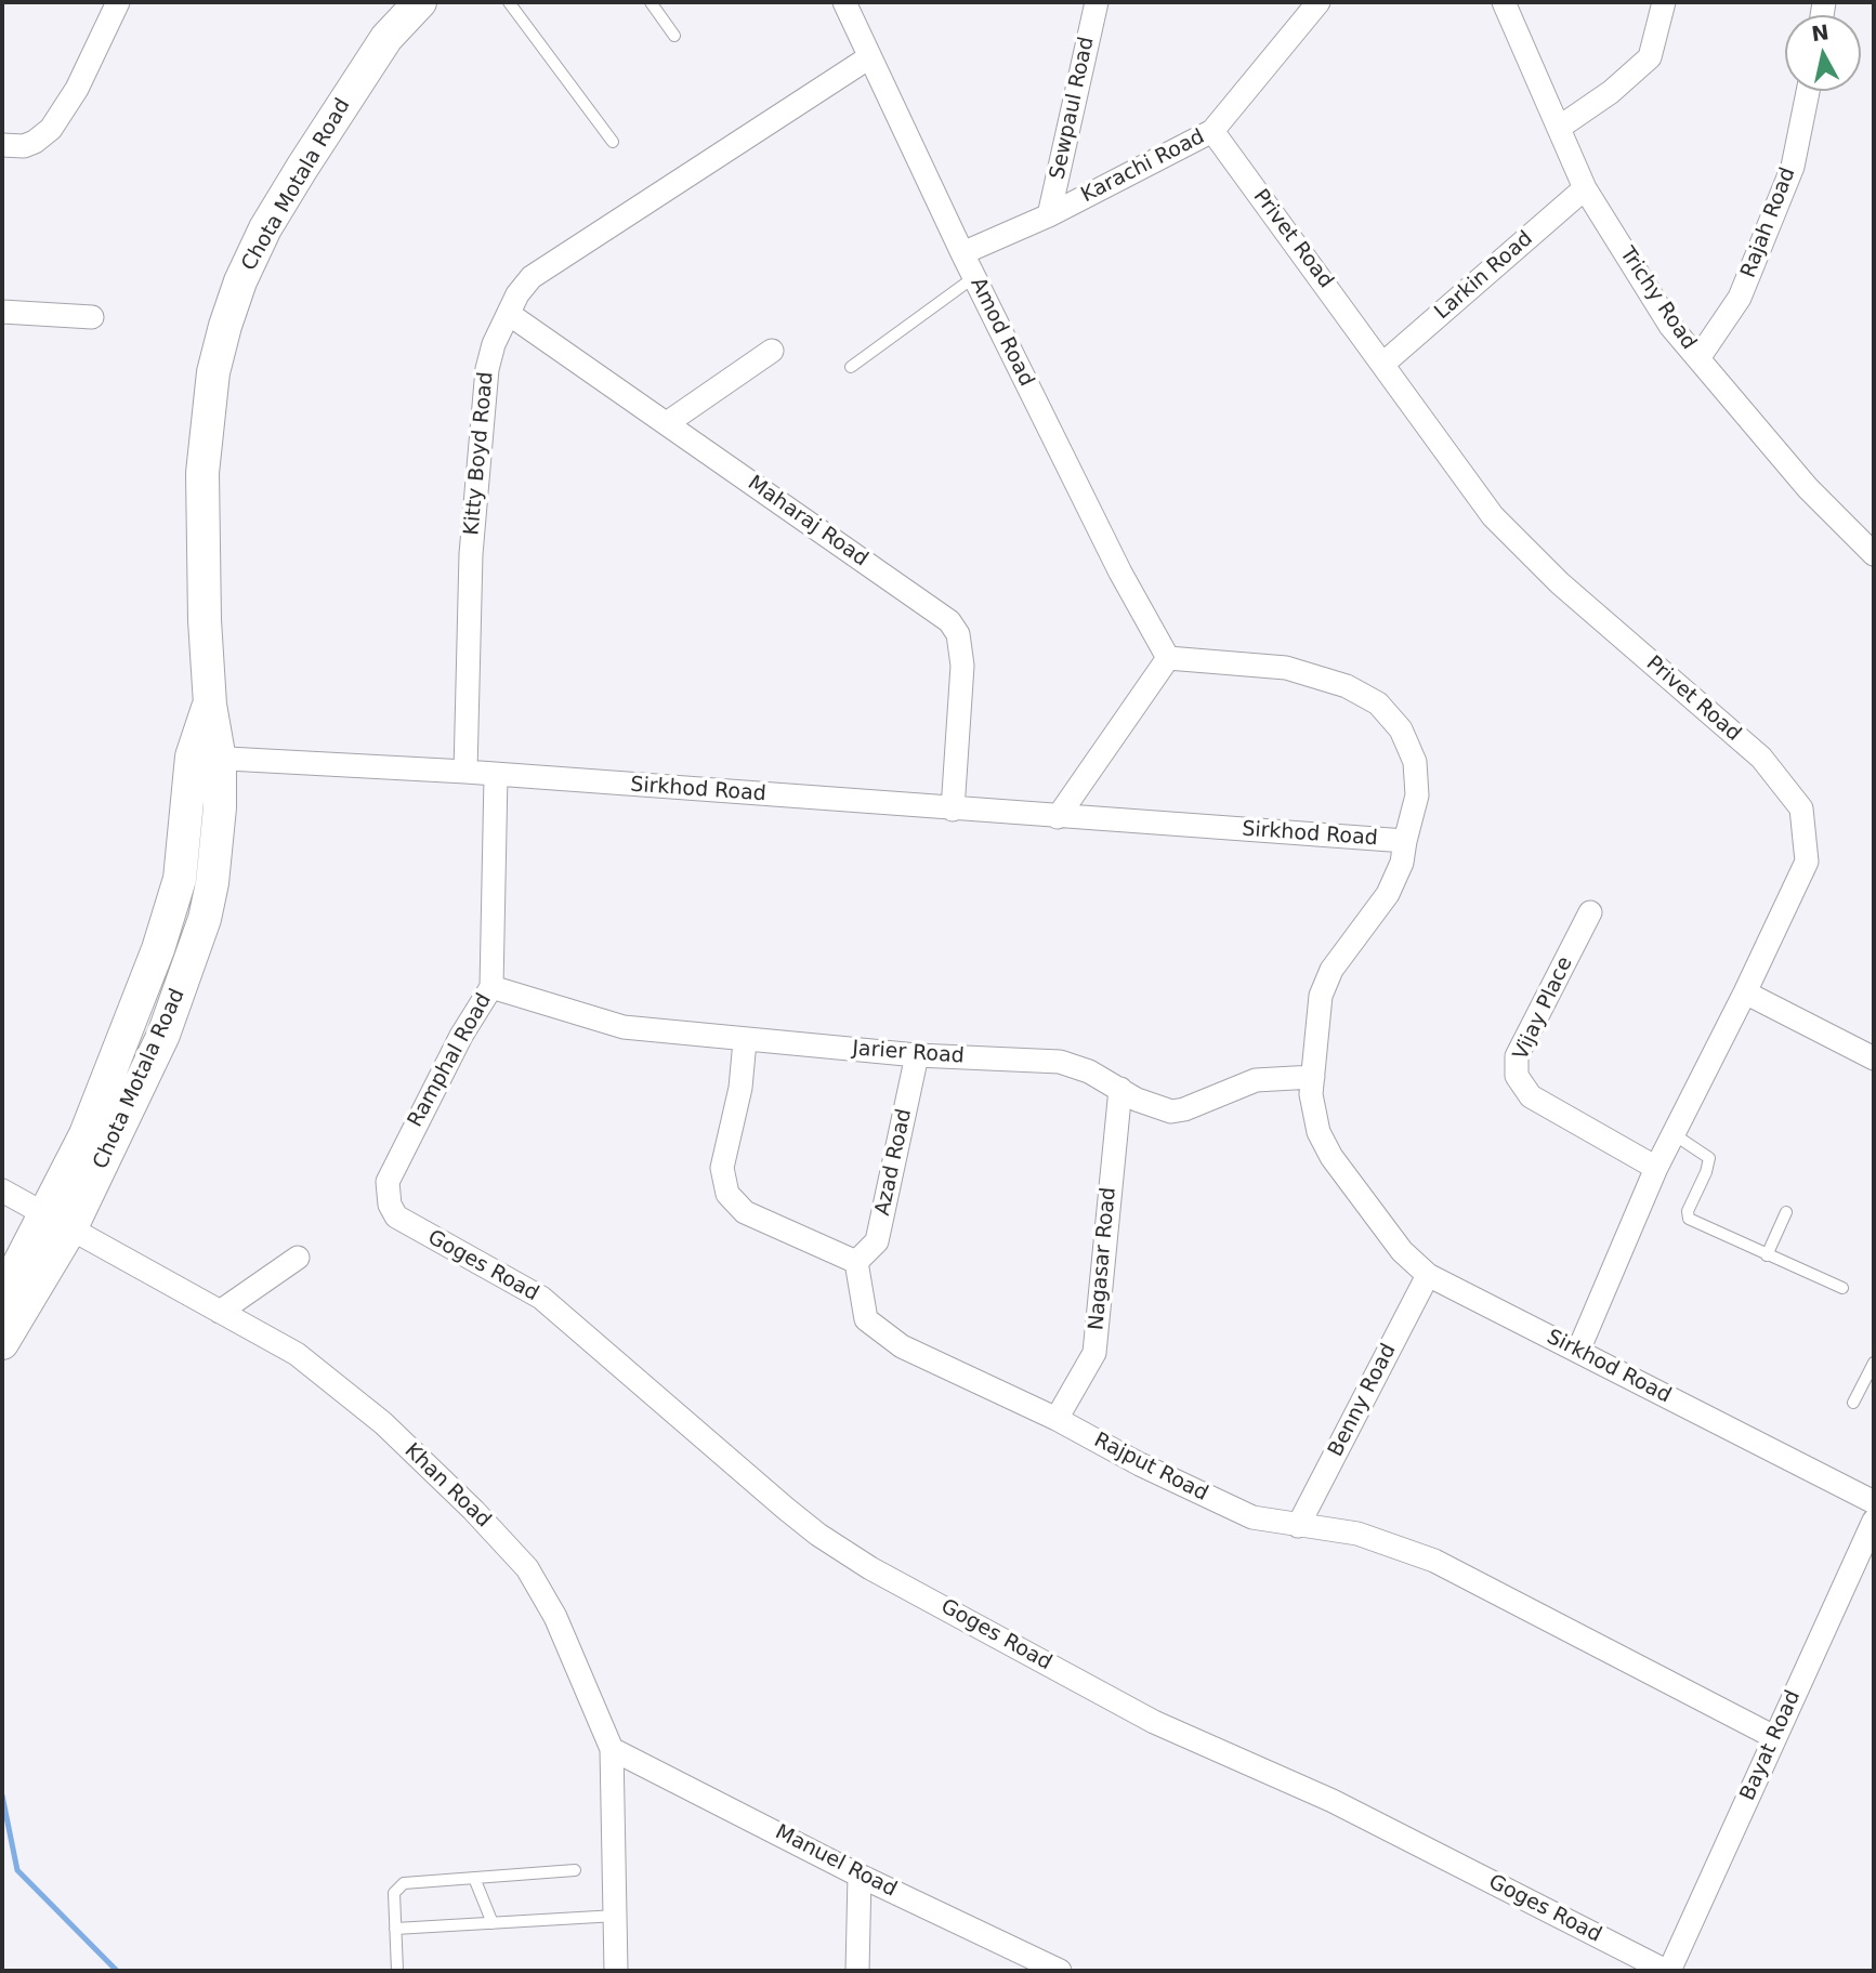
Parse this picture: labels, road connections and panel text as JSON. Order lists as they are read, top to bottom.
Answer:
{
  "streets": {
    "street": [
      "Sewpaul Road",
      "Karachi Road",
      "Chota Motala Road",
      "Rajah Road",
      "Privet Road",
      "Larkin Road",
      "Trichy Road",
      "Amod Road",
      "Kitty Boyd Road",
      "Maharaj Road",
      "Sirkhod Road",
      "Vijay Place",
      "Jarier Road",
      "Ramphal Road",
      "Azad Road",
      "Nagasar Road",
      "Goges Road",
      "Benny Road",
      "Rajput Road",
      "Khan Road",
      "Bayat Road",
      "Manuel Road"
    ]
  },
  "crossings": [
    ["Sewpaul Road", "Karachi Road"],
    ["Karachi Road", "Privet Road"],
    ["Karachi Road", "Amod Road"],
    ["Chota Motala Road", "Sirkhod Road"],
    ["Chota Motala Road", "Khan Road"],
    ["Rajah Road", "Trichy Road"],
    ["Privet Road", "Larkin Road"],
    ["Privet Road", "Sirkhod Road"],
    ["Privet Road", "Vijay Place"],
    ["Larkin Road", "Trichy Road"],
    ["Amod Road", "Kitty Boyd Road"],
    ["Kitty Boyd Road", "Maharaj Road"],
    ["Kitty Boyd Road", "Sirkhod Road"],
    ["Maharaj Road", "Sirkhod Road"],
    ["Sirkhod Road", "Jarier Road"],
    ["Sirkhod Road", "Ramphal Road"],
    ["Sirkhod Road", "Benny Road"],
    ["Jarier Road", "Ramphal Road"],
    ["Jarier Road", "Azad Road"],
    ["Jarier Road", "Nagasar Road"],
    ["Ramphal Road", "Goges Road"],
    ["Azad Road", "Rajput Road"],
    ["Nagasar Road", "Rajput Road"],
    ["Goges Road", "Bayat Road"],
    ["Benny Road", "Rajput Road"],
    ["Rajput Road", "Bayat Road"],
    ["Khan Road", "Manuel Road"]
  ],
  "north": "top"
}
